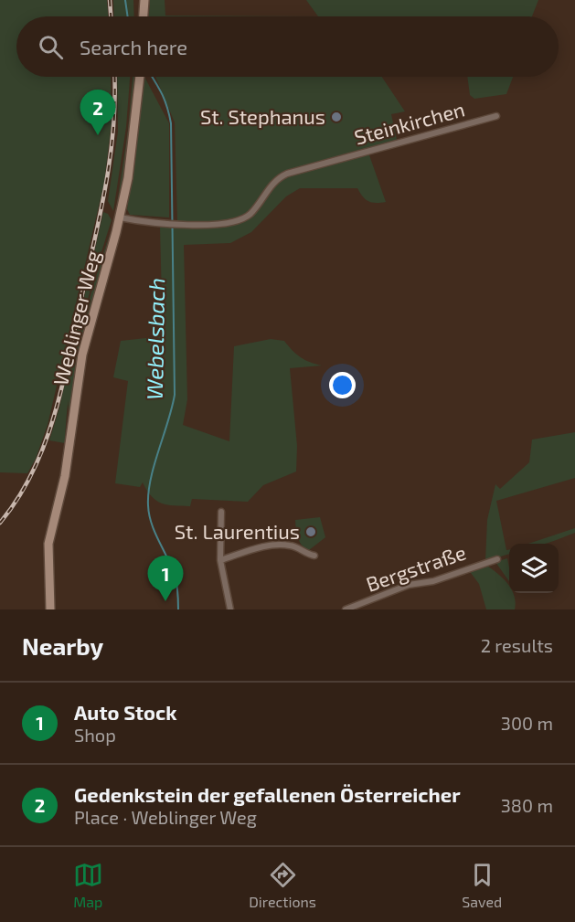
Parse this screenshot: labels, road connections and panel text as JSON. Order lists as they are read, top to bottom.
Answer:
{
  "streets": {
    "street": ["Steinkirchen", "Weblinger Weg", "Bergstraße"]
  },
  "crossings": [
    ["Steinkirchen", "Weblinger Weg"]
  ],
  "water": ["Webelsbach"],
  "places": ["St. Stephanus", "St. Laurentius"],
  "page": {
    "search": "Search here",
    "pins": ["2", "1"],
    "heading": ["Nearby", "2 results"],
    "list": [
      {
        "mark": "1",
        "name": "Auto Stock",
        "note": "Shop",
        "value": "300 m"
      },
      {
        "mark": "2",
        "name": "Gedenkstein der gefallenen Österreicher",
        "note": "Place · Weblinger Weg",
        "value": "380 m"
      }
    ],
    "nav": ["Map", "Directions", "Saved"]
  }
}
